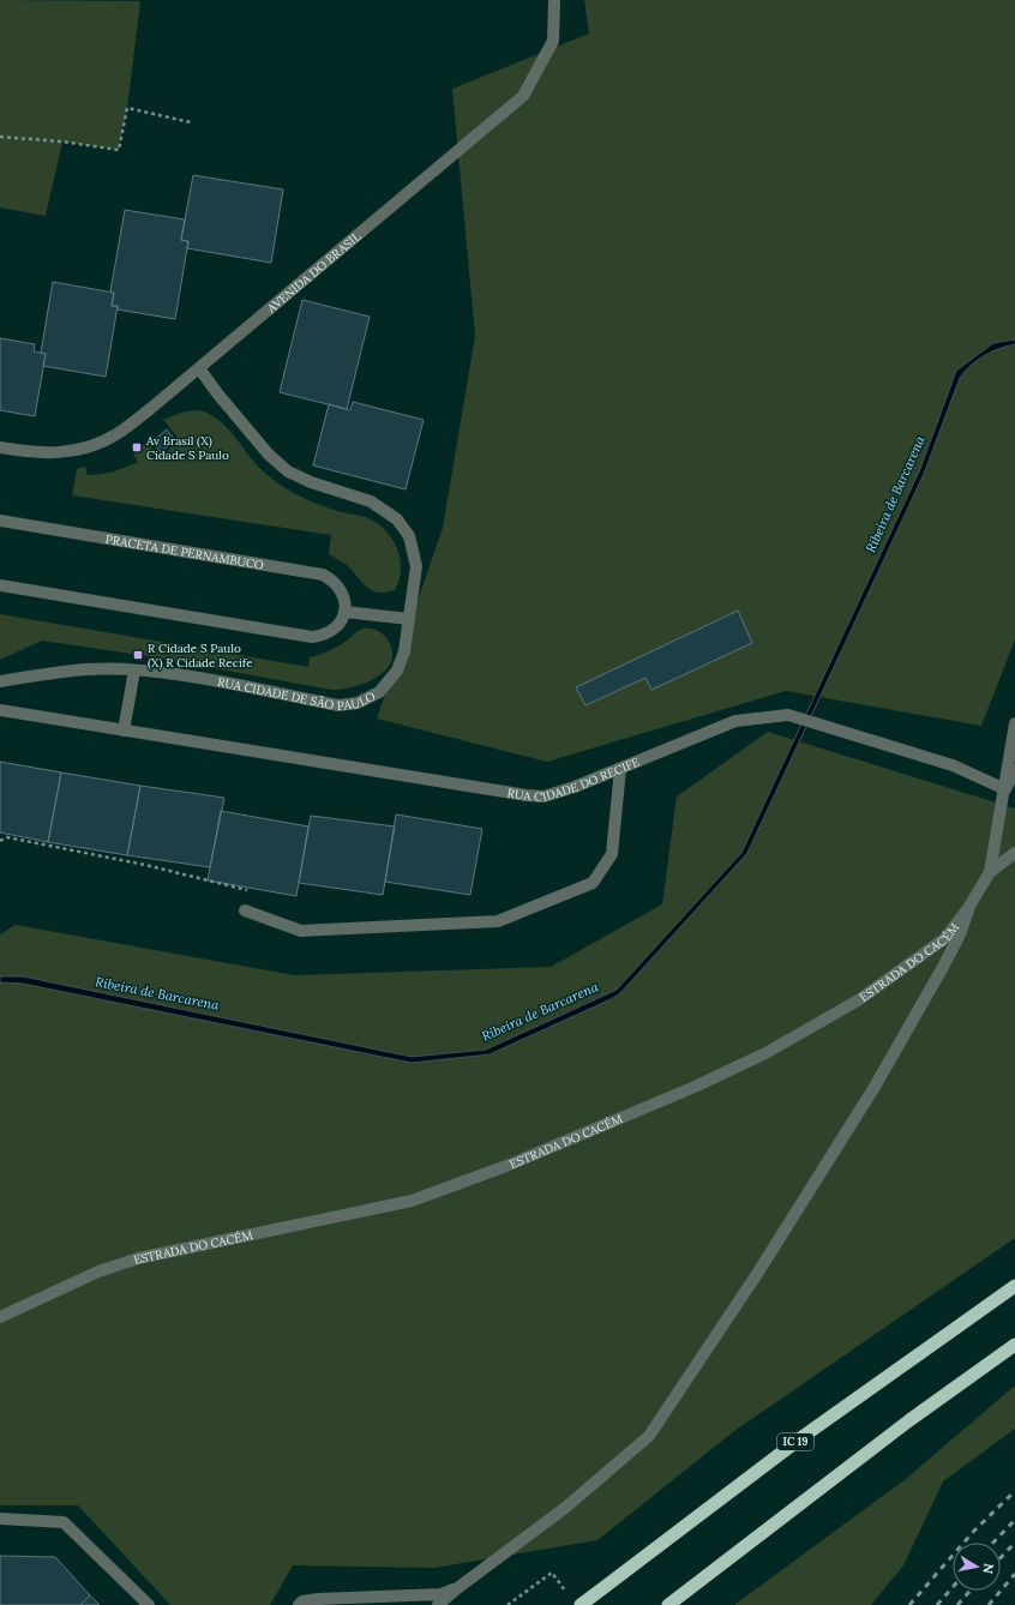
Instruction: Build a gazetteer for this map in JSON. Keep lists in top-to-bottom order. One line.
{"streets":{"highway":["IC 19"],"street":["AVENIDA DO BRASIL","PRACETA DE PERNAMBUCO","RUA CIDADE DE SÃO PAULO","RUA CIDADE DO RECIFE","ESTRADA DO CACÉM"]},"crossings":[["AVENIDA DO BRASIL","RUA CIDADE DE SÃO PAULO"],["RUA CIDADE DO RECIFE","ESTRADA DO CACÉM"]],"water":["Ribeira de Barcarena"],"places":{"transit":["Av Brasil (X) Cidade S Paulo","R Cidade S Paulo (X) R Cidade Recife"]},"north":"right"}
